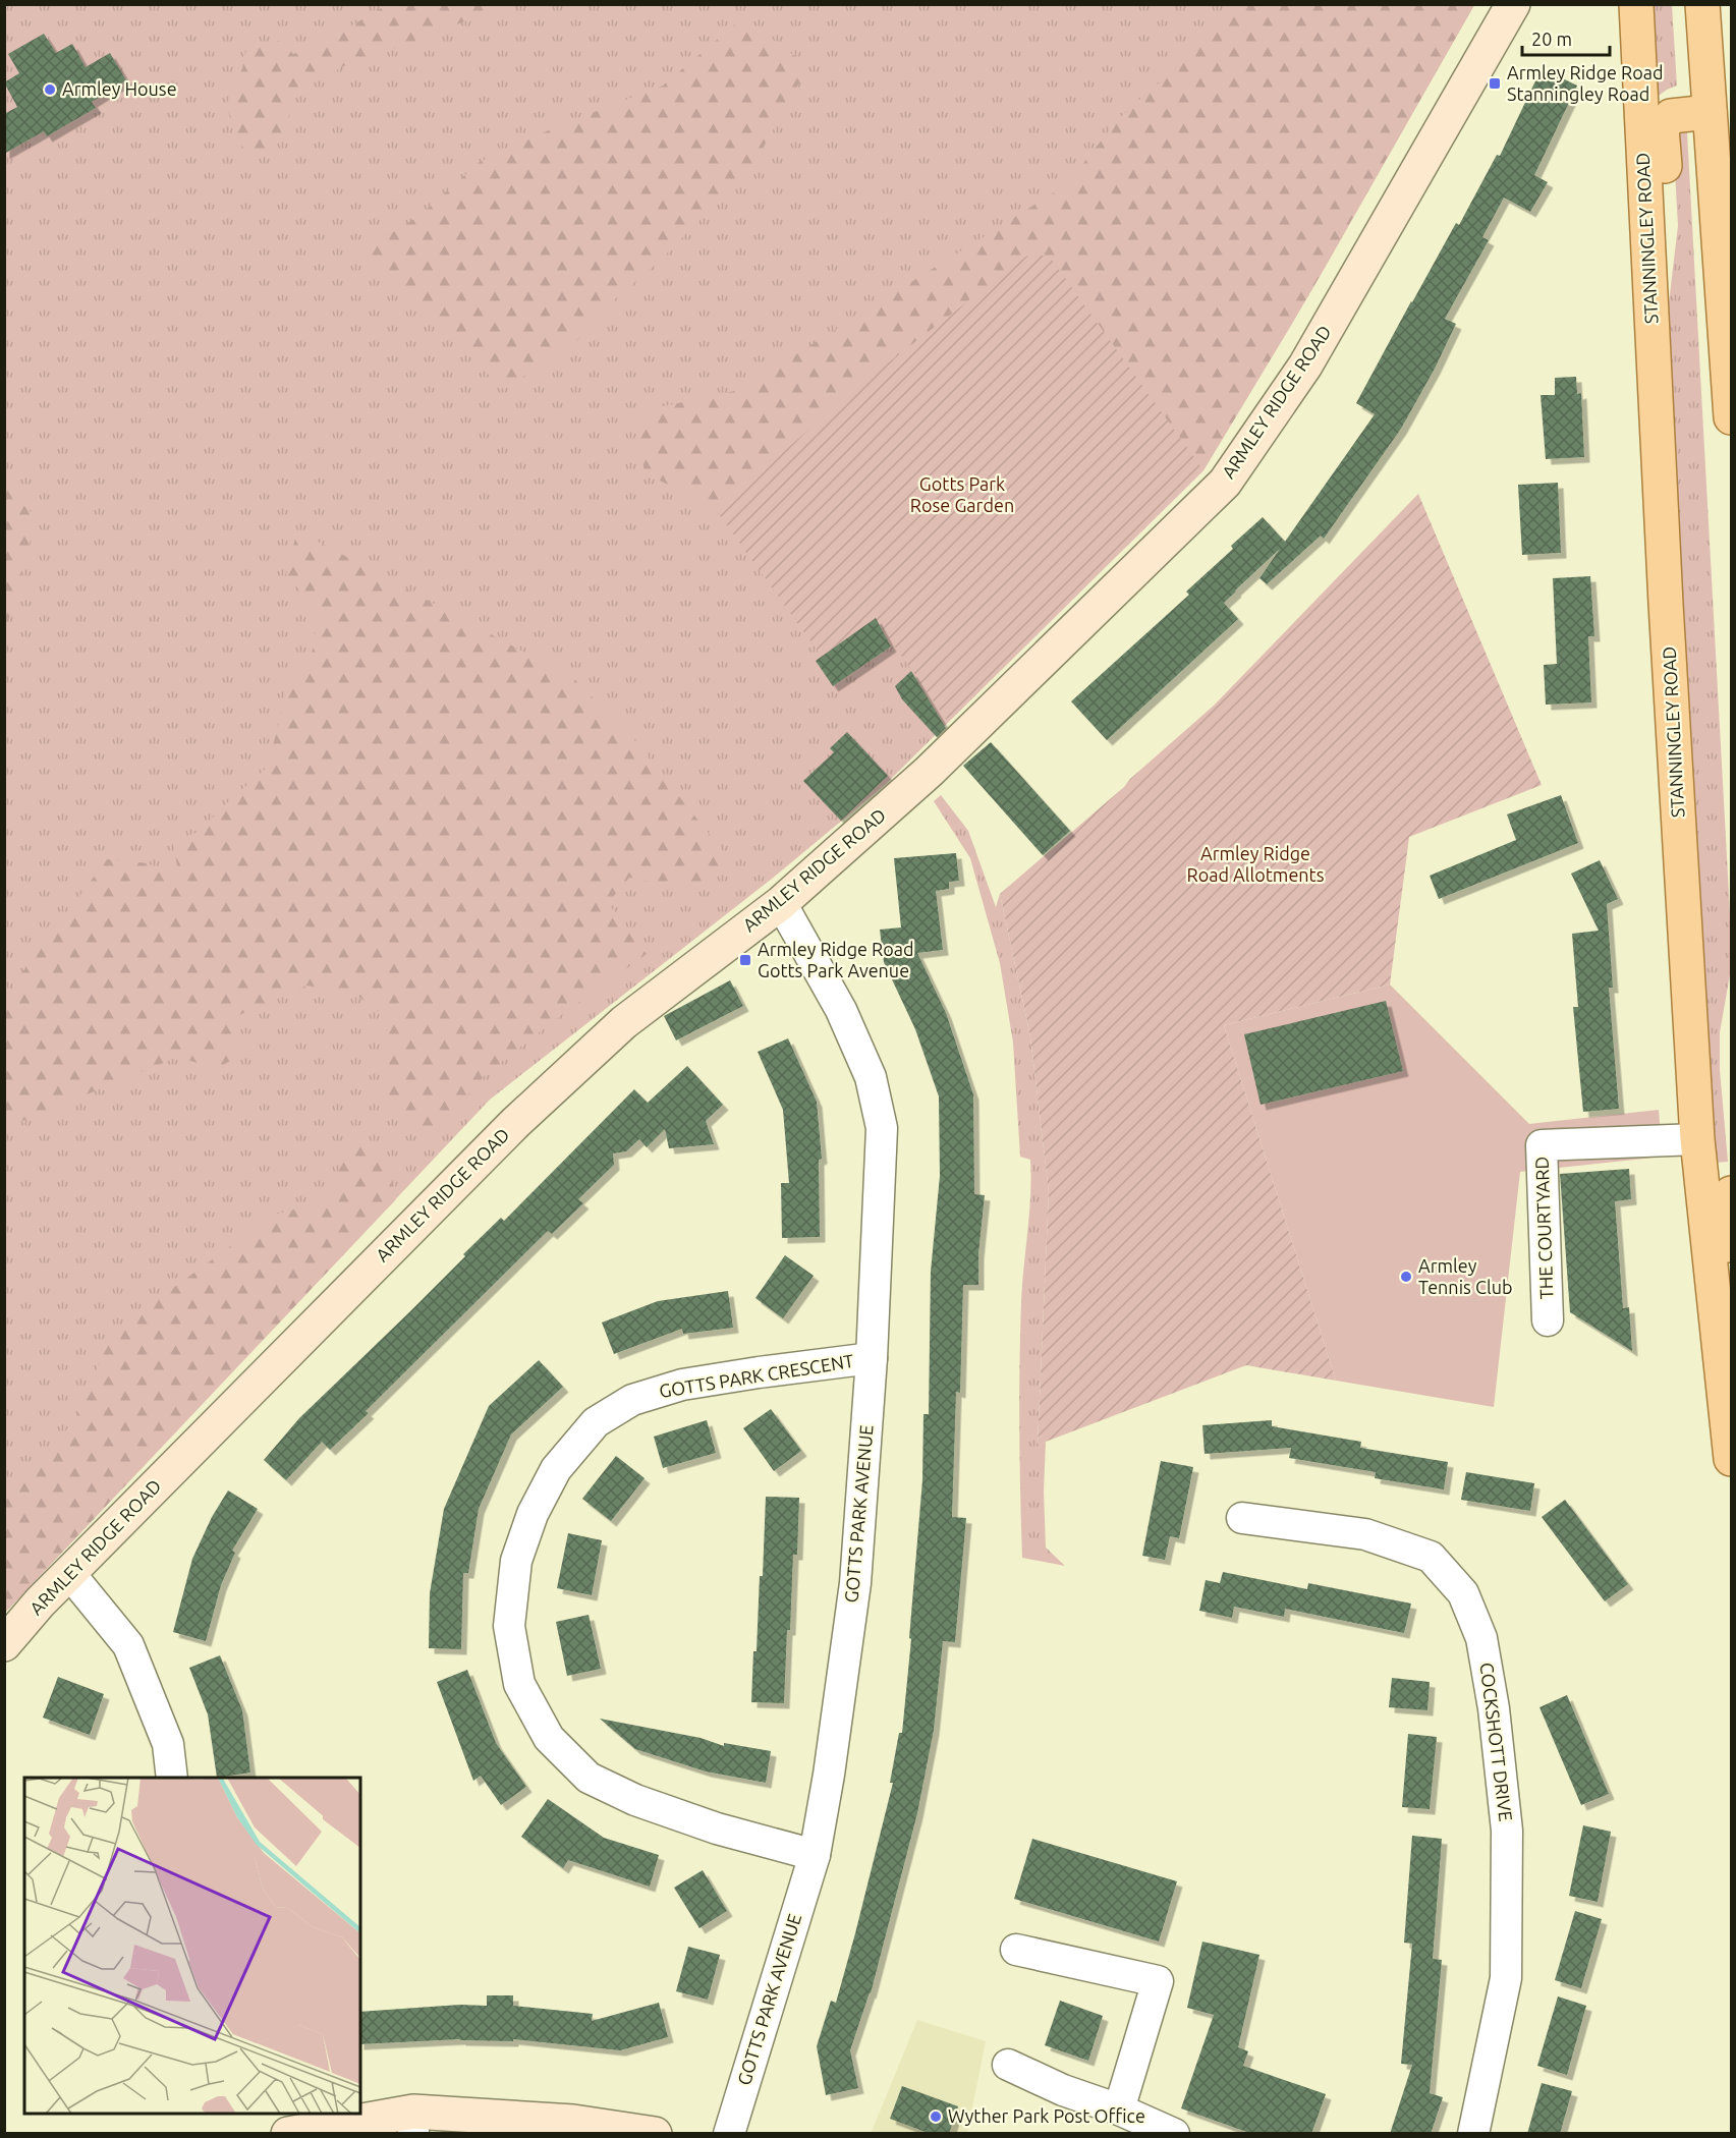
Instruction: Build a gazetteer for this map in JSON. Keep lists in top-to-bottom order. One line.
{"streets":{"main road":["STANNINGLEY ROAD"],"street":["ARMLEY RIDGE ROAD","THE COURTYARD","GOTTS PARK CRESCENT","GOTTS PARK AVENUE","COCKSHOTT DRIVE"]},"crossings":[["STANNINGLEY ROAD","THE COURTYARD"],["ARMLEY RIDGE ROAD","GOTTS PARK AVENUE"],["GOTTS PARK CRESCENT","GOTTS PARK AVENUE"]],"parks":["Gotts Park Rose Garden","Armley Ridge Road Allotments"],"places":{"transit":["Armley Ridge Road Stanningley Road","Armley Ridge Road Gotts Park Avenue"],"other":["Armley House","Armley Tennis Club","Wyther Park Post Office"]},"scale_bar":"20 m"}
